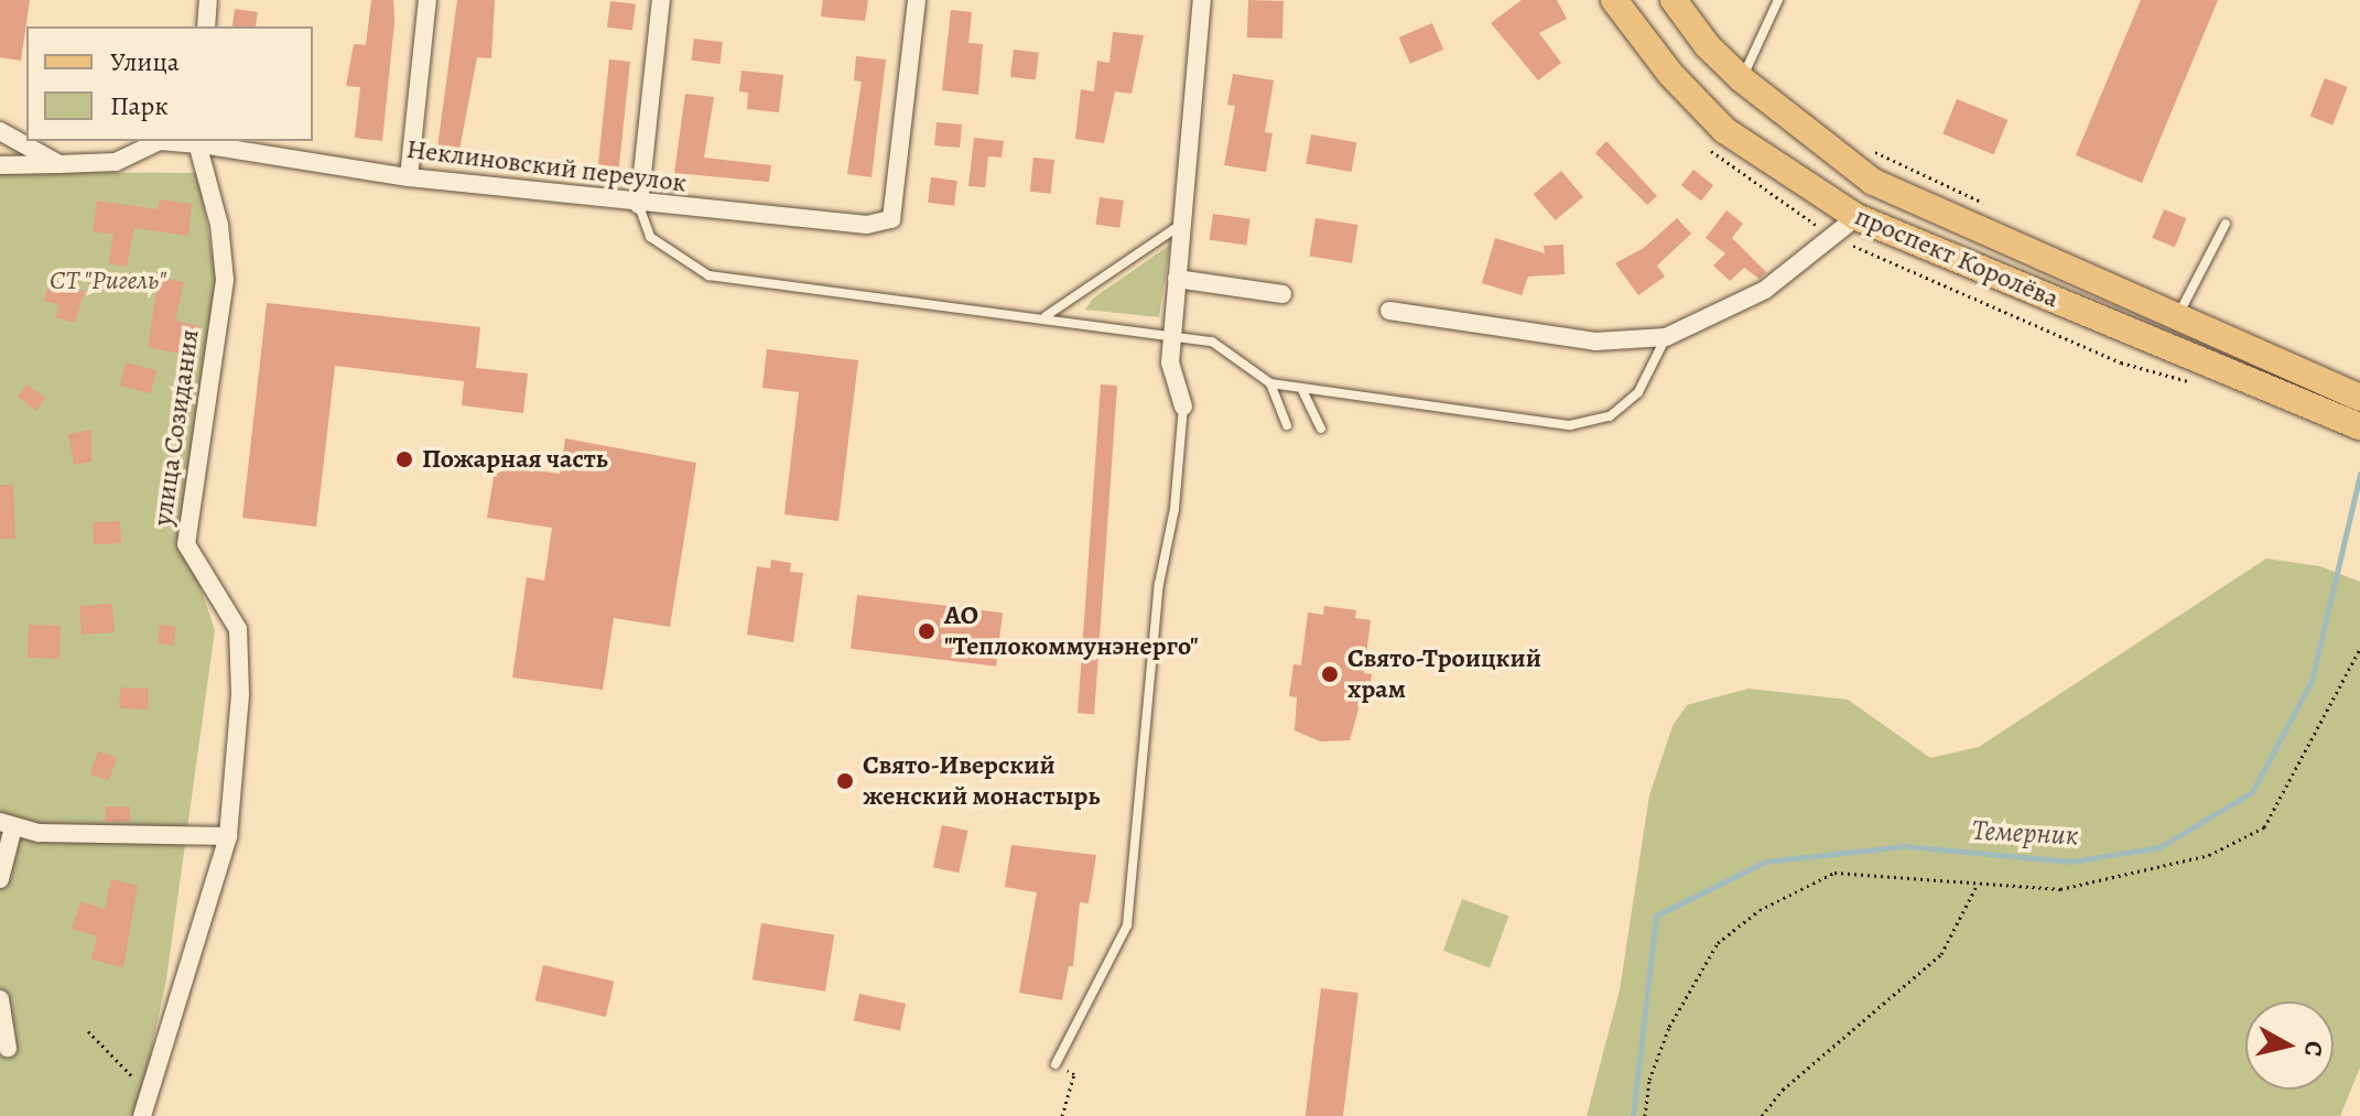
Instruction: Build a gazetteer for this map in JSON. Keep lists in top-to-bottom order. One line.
{"streets":{"main road":["проспект Королёва"],"street":["Неклиновский переулок","улица Созидания"]},"crossings":[["Неклиновский переулок","улица Созидания"]],"water":["Темерник"],"parks":["СТ \"Ригель\""],"places":["Пожарная часть","АО \"Теплокоммунэнерго\"","Свято-Троицкий храм","Свято-Иверский женский монастырь"],"legend":["Улица","Парк"],"north":"right"}
